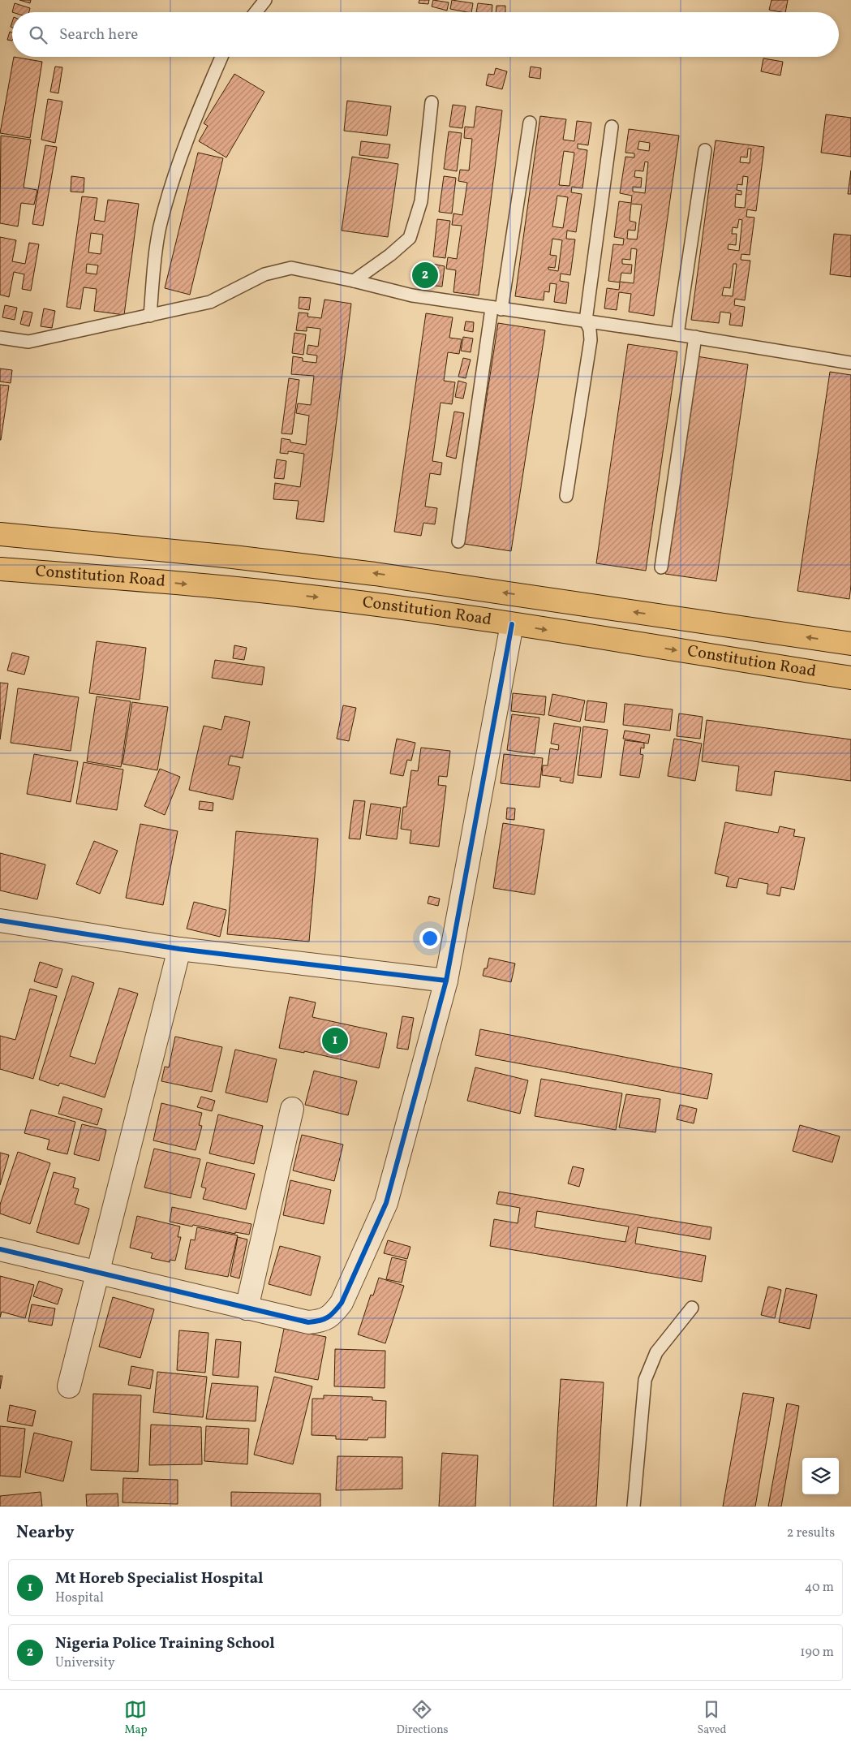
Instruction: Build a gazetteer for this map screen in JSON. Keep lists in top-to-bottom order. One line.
{"streets":{"main road":["Constitution Road"]},"page":{"search":"Search here","pins":["2","1"],"heading":["Nearby","2 results"],"list":[{"mark":"1","name":"Mt Horeb Specialist Hospital","note":"Hospital","value":"40 m"},{"mark":"2","name":"Nigeria Police Training School","note":"University","value":"190 m"}],"nav":["Map","Directions","Saved"]}}
